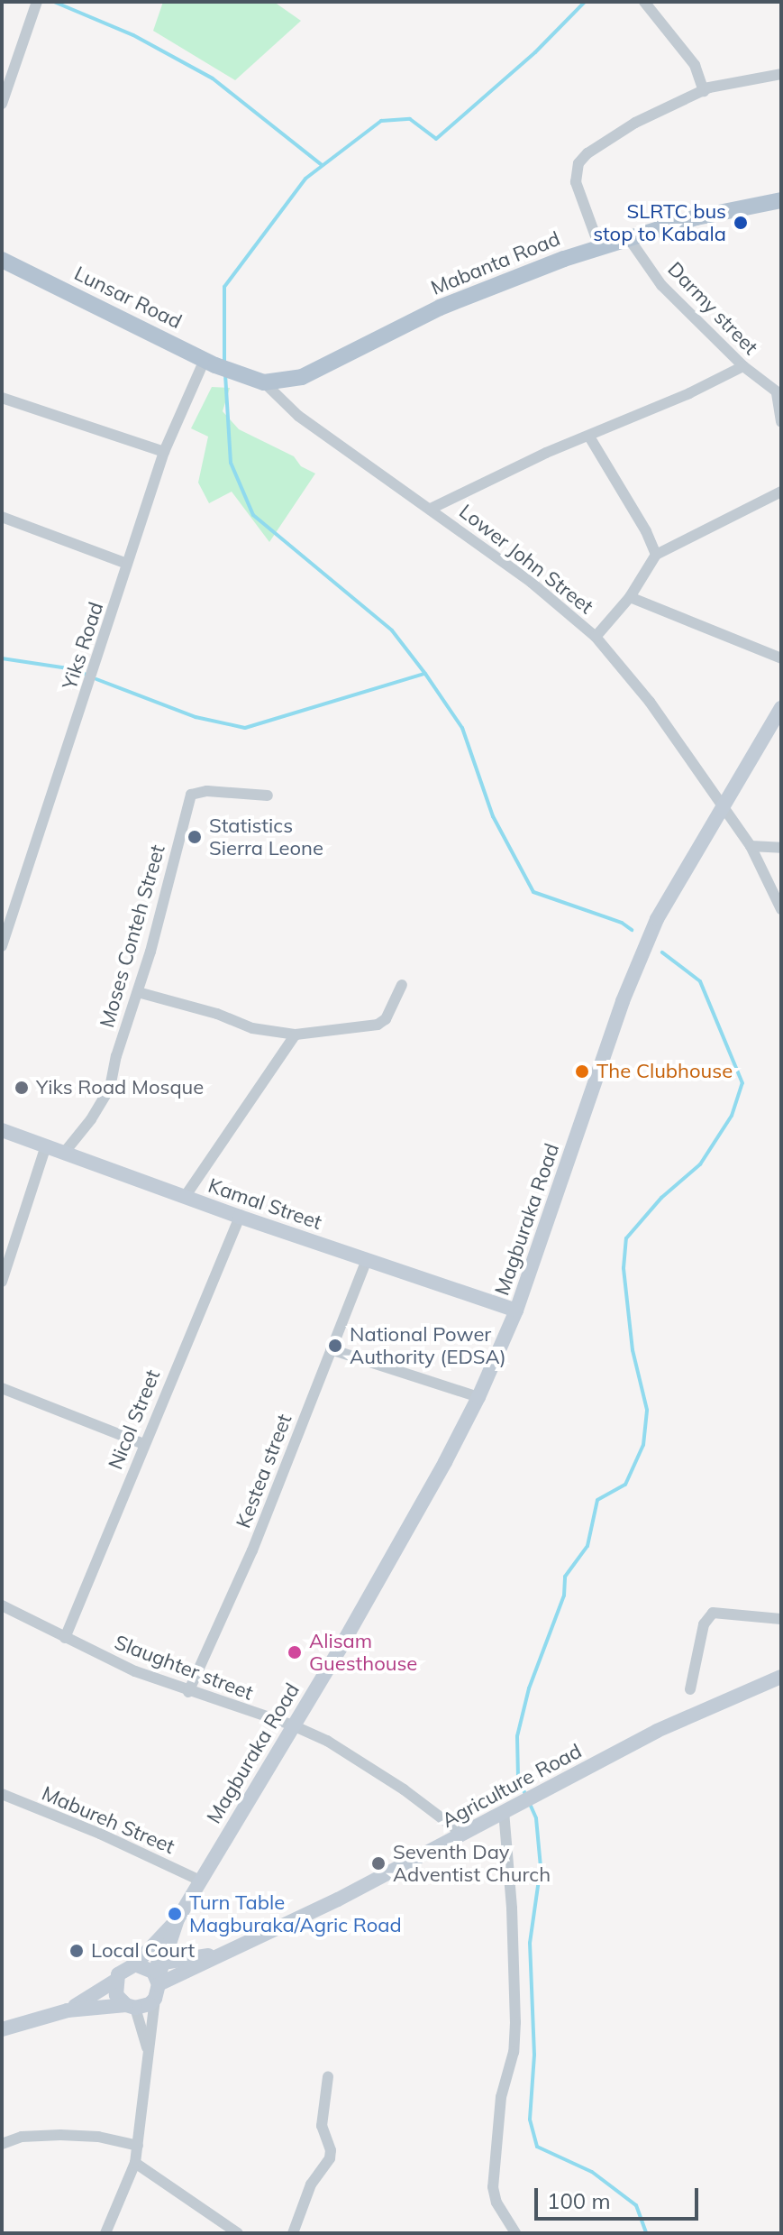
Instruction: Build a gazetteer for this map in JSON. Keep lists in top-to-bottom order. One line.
{"streets":{"main road":["Mabanta Road","Lunsar Road"],"street":["Darmy street","Lower John Street","Yiks Road","Moses Conteh Street","Kamal Street","Magburaka Road","Nicol Street","Kestea street","Slaughter street","Agriculture Road","Mabureh Street"]},"crossings":[["Mabanta Road","Lunsar Road"],["Mabanta Road","Darmy street"],["Mabanta Road","Lower John Street"],["Lunsar Road","Yiks Road"],["Lower John Street","Magburaka Road"],["Moses Conteh Street","Kamal Street"],["Kamal Street","Magburaka Road"],["Kamal Street","Nicol Street"],["Kamal Street","Kestea street"],["Magburaka Road","Slaughter street"],["Magburaka Road","Agriculture Road"],["Magburaka Road","Mabureh Street"],["Nicol Street","Slaughter street"],["Kestea street","Slaughter street"],["Slaughter street","Agriculture Road"]],"places":["SLRTC bus stop to Kabala","Statistics Sierra Leone","The Clubhouse","Yiks Road Mosque","National Power Authority (EDSA)","Alisam Guesthouse","Seventh Day Adventist Church","Turn Table Magburaka/Agric Road","Local Court"],"scale_bar":"100 m"}
